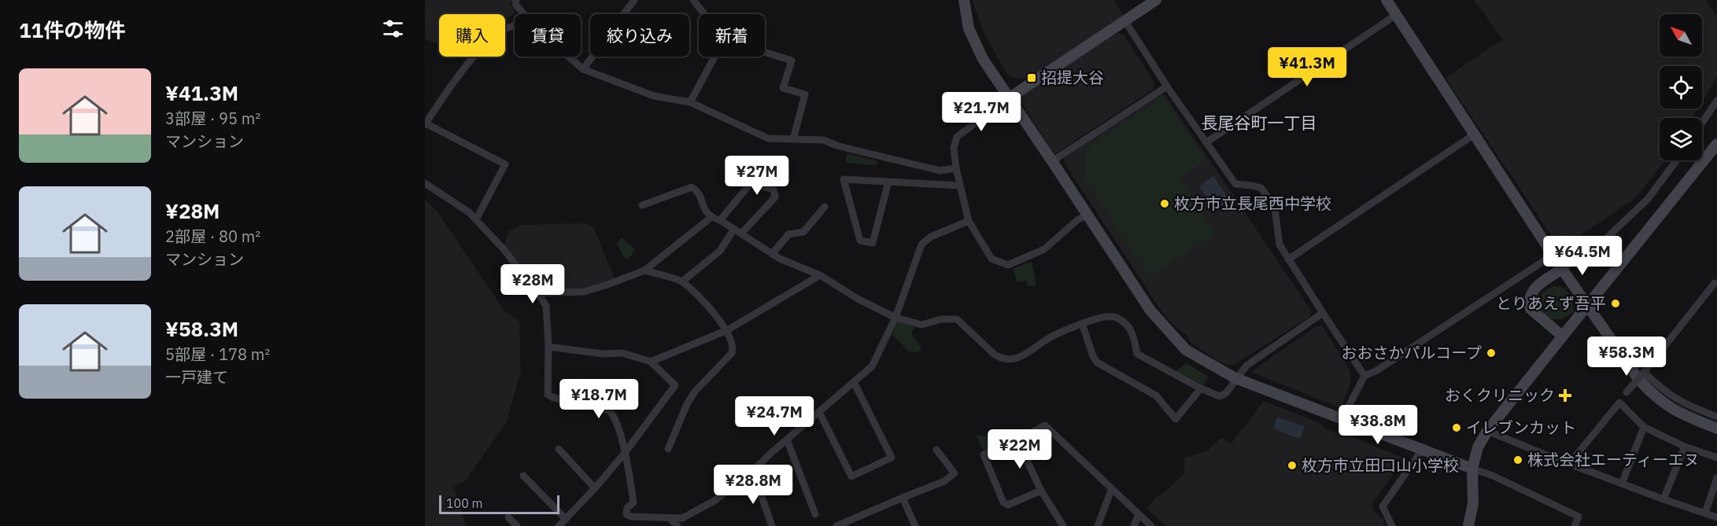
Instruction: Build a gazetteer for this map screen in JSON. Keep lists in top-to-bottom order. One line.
{"districts":["長尾谷町一丁目"],"places":{"transit":["招提大谷"],"other":["枚方市立長尾西中学校","とりあえず吾平","おおさかパルコープ","イレブンカット","株式会社エーティーエヌ","枚方市立田口山小学校"],"health":["おくクリニック"]},"scale_bar":"100 m","north":"top left","page":{"heading":"11件の物件","chip":["購入","賃貸","絞り込み","新着"],"price":["¥41.3M","¥21.7M","¥27M","¥64.5M","¥28M","¥58.3M","¥18.7M","¥24.7M","¥38.8M","¥22M","¥28.8M"],"list":[{"name":"¥41.3M","note":"3部屋 · 95 m² · マンション"},{"name":"¥28M","note":"2部屋 · 80 m² · マンション"},{"name":"¥58.3M","note":"5部屋 · 178 m² · 一戸建て"}],"scale":"100 m"}}
